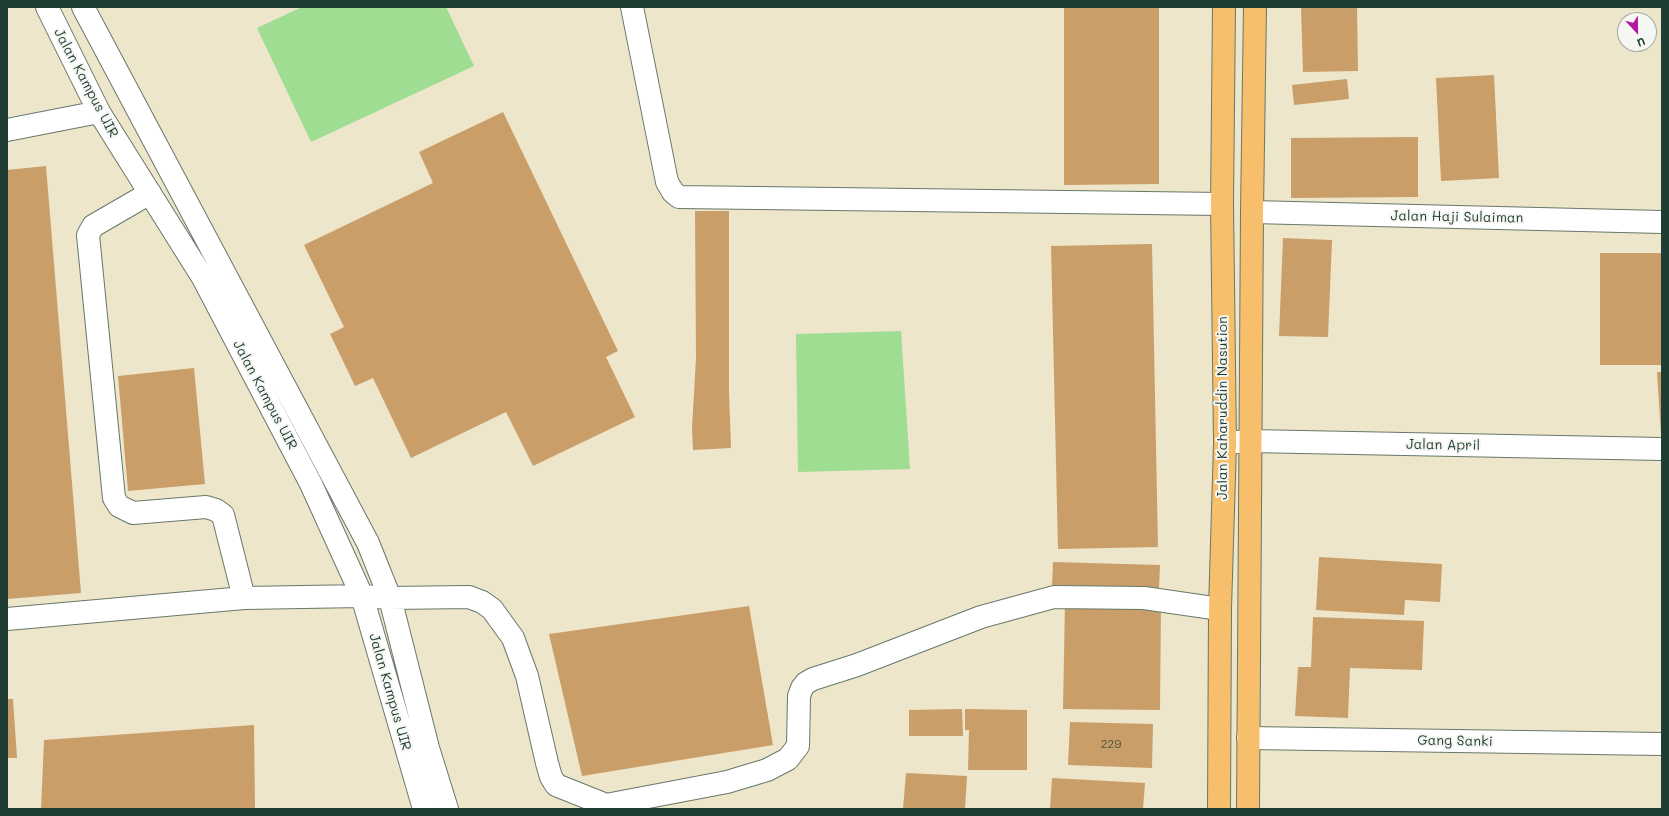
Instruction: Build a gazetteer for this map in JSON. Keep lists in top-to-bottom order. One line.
{"streets":{"highway":["Jalan Kaharuddin Nasution"],"street":["Jalan Kampus UIR","Jalan Haji Sulaiman","Jalan April","Gang Sanki"]},"crossings":[["Jalan Haji Sulaiman","Jalan Kaharuddin Nasution"],["Jalan Kaharuddin Nasution","Jalan April"],["Jalan Kaharuddin Nasution","Gang Sanki"]],"house_numbers":["229"],"north":"bottom"}
